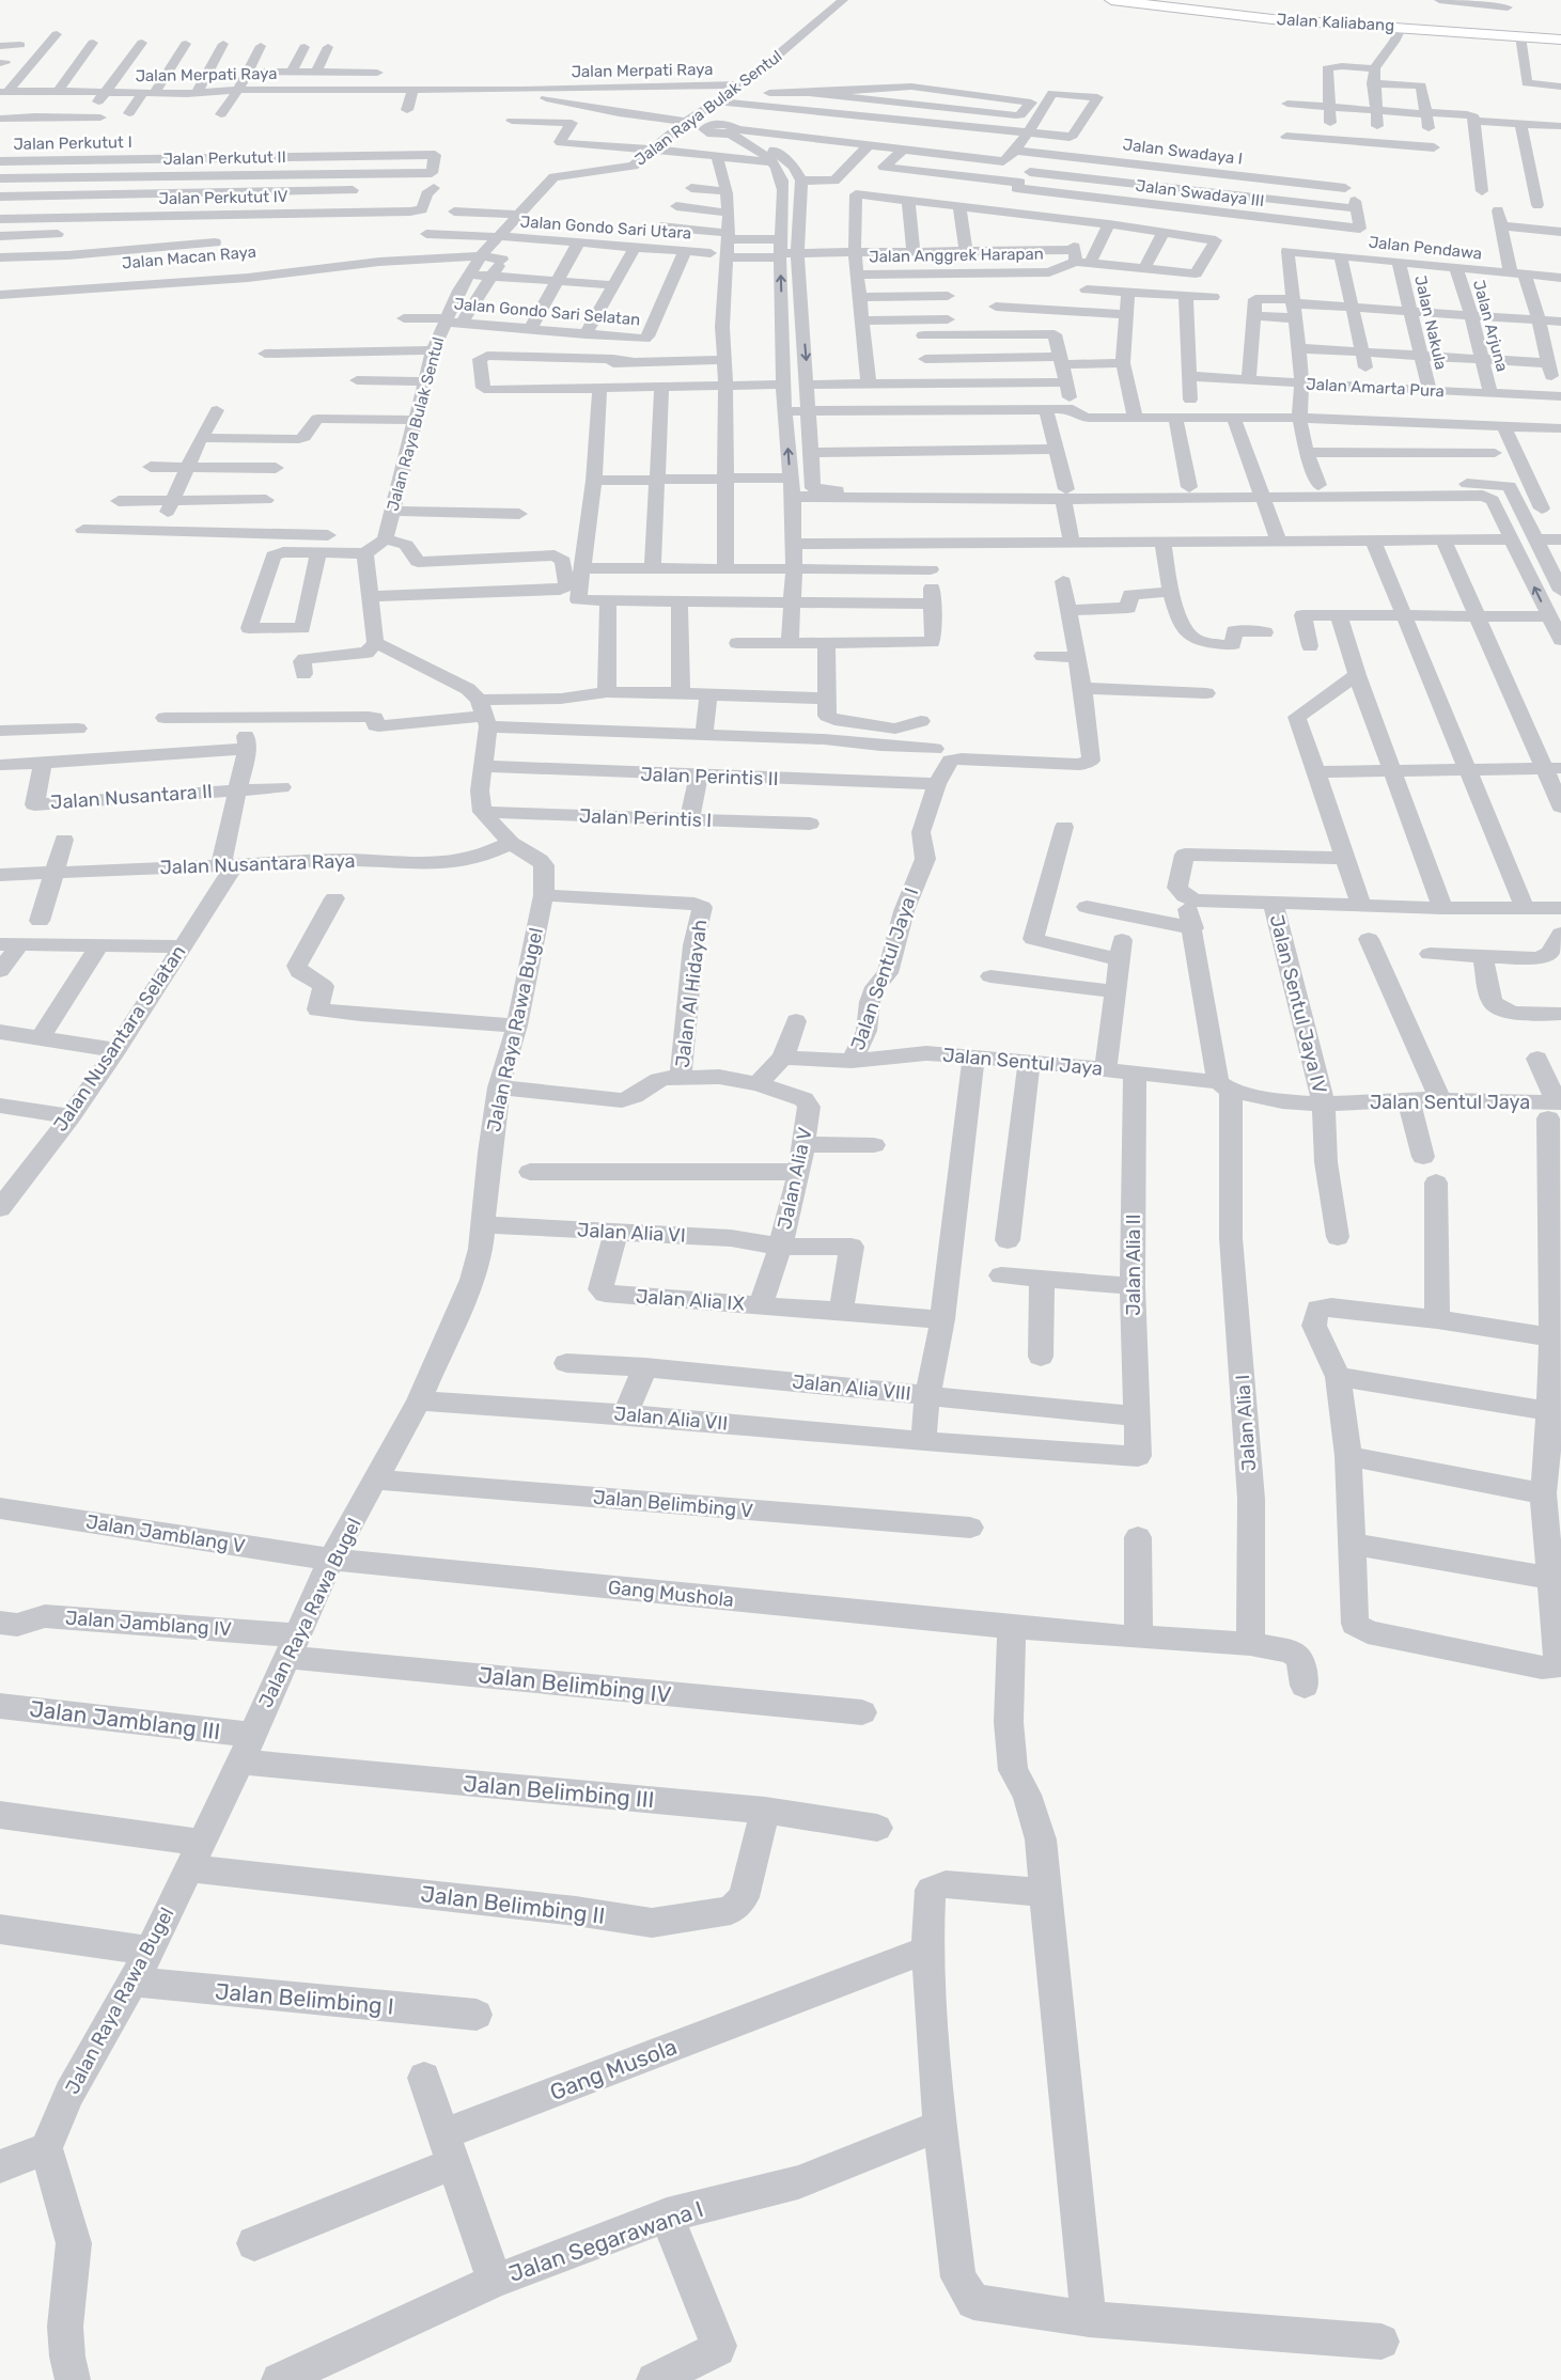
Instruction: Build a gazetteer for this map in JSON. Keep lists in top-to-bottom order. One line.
{"streets":{"main road":["Jalan Kaliabang"],"street":["Jalan Merpati Raya","Jalan Raya Bulak Sentul","Jalan Perkutut I","Jalan Swadaya I","Jalan Perkutut II","Jalan Perkutut IV","Jalan Gondo Sari Utara","Jalan Pendawa","Jalan Anggrek Harapan","Jalan Macan Raya","Jalan Gondo Sari Selatan","Jalan Nakula","Jalan Arjuna","Jalan Amarta Pura","Jalan Perintis II","Jalan Nusantara II","Jalan Perintis I","Jalan Nusantara Raya","Jalan Sentul Jaya I","Jalan Al Hidayah","Jalan Sentul Jaya IV","Jalan Raya Rawa Bugel","Jalan Nusantara Selatan","Jalan Sentul Jaya","Jalan Alia V","Jalan Alia VI","Jalan Alia II","Jalan Alia IX","Jalan Alia VIII","Jalan Alia VII","Jalan Alia I","Jalan Belimbing V","Jalan Jamblang V","Gang Mushola","Jalan Jamblang IV","Jalan Belimbing IV","Jalan Jamblang III","Jalan Belimbing III","Jalan Belimbing II","Jalan Belimbing I","Gang Musola","Jalan Segarawana I"]},"crossings":[["Jalan Merpati Raya","Jalan Raya Bulak Sentul"],["Jalan Raya Bulak Sentul","Jalan Gondo Sari Utara"],["Jalan Raya Bulak Sentul","Jalan Macan Raya"],["Jalan Raya Bulak Sentul","Jalan Gondo Sari Selatan"],["Jalan Perkutut I","Jalan Perkutut II"],["Jalan Gondo Sari Utara","Jalan Gondo Sari Selatan"],["Jalan Pendawa","Jalan Nakula"],["Jalan Pendawa","Jalan Arjuna"],["Jalan Nakula","Jalan Amarta Pura"],["Jalan Arjuna","Jalan Amarta Pura"],["Jalan Perintis II","Jalan Sentul Jaya I"],["Jalan Nusantara II","Jalan Nusantara Selatan"],["Jalan Nusantara Raya","Jalan Raya Rawa Bugel"],["Jalan Nusantara Raya","Jalan Nusantara Selatan"],["Jalan Sentul Jaya I","Jalan Sentul Jaya"],["Jalan Al Hidayah","Jalan Raya Rawa Bugel"],["Jalan Sentul Jaya IV","Jalan Sentul Jaya"],["Jalan Raya Rawa Bugel","Jalan Alia VI"],["Jalan Raya Rawa Bugel","Jalan Alia VII"],["Jalan Raya Rawa Bugel","Jalan Belimbing V"],["Jalan Raya Rawa Bugel","Jalan Jamblang V"],["Jalan Raya Rawa Bugel","Gang Mushola"],["Jalan Raya Rawa Bugel","Jalan Jamblang IV"],["Jalan Raya Rawa Bugel","Jalan Belimbing IV"],["Jalan Raya Rawa Bugel","Jalan Jamblang III"],["Jalan Raya Rawa Bugel","Jalan Belimbing III"],["Jalan Raya Rawa Bugel","Jalan Belimbing II"],["Jalan Raya Rawa Bugel","Jalan Belimbing I"],["Jalan Sentul Jaya","Jalan Alia II"],["Jalan Sentul Jaya","Jalan Alia I"],["Jalan Alia V","Jalan Alia VI"],["Jalan Alia V","Jalan Alia IX"],["Jalan Alia VI","Jalan Alia IX"],["Jalan Alia II","Jalan Alia VIII"],["Jalan Alia II","Jalan Alia VII"],["Jalan Jamblang V","Gang Mushola"],["Jalan Jamblang IV","Jalan Belimbing IV"],["Jalan Jamblang III","Jalan Belimbing III"],["Jalan Belimbing III","Jalan Belimbing II"]]}
